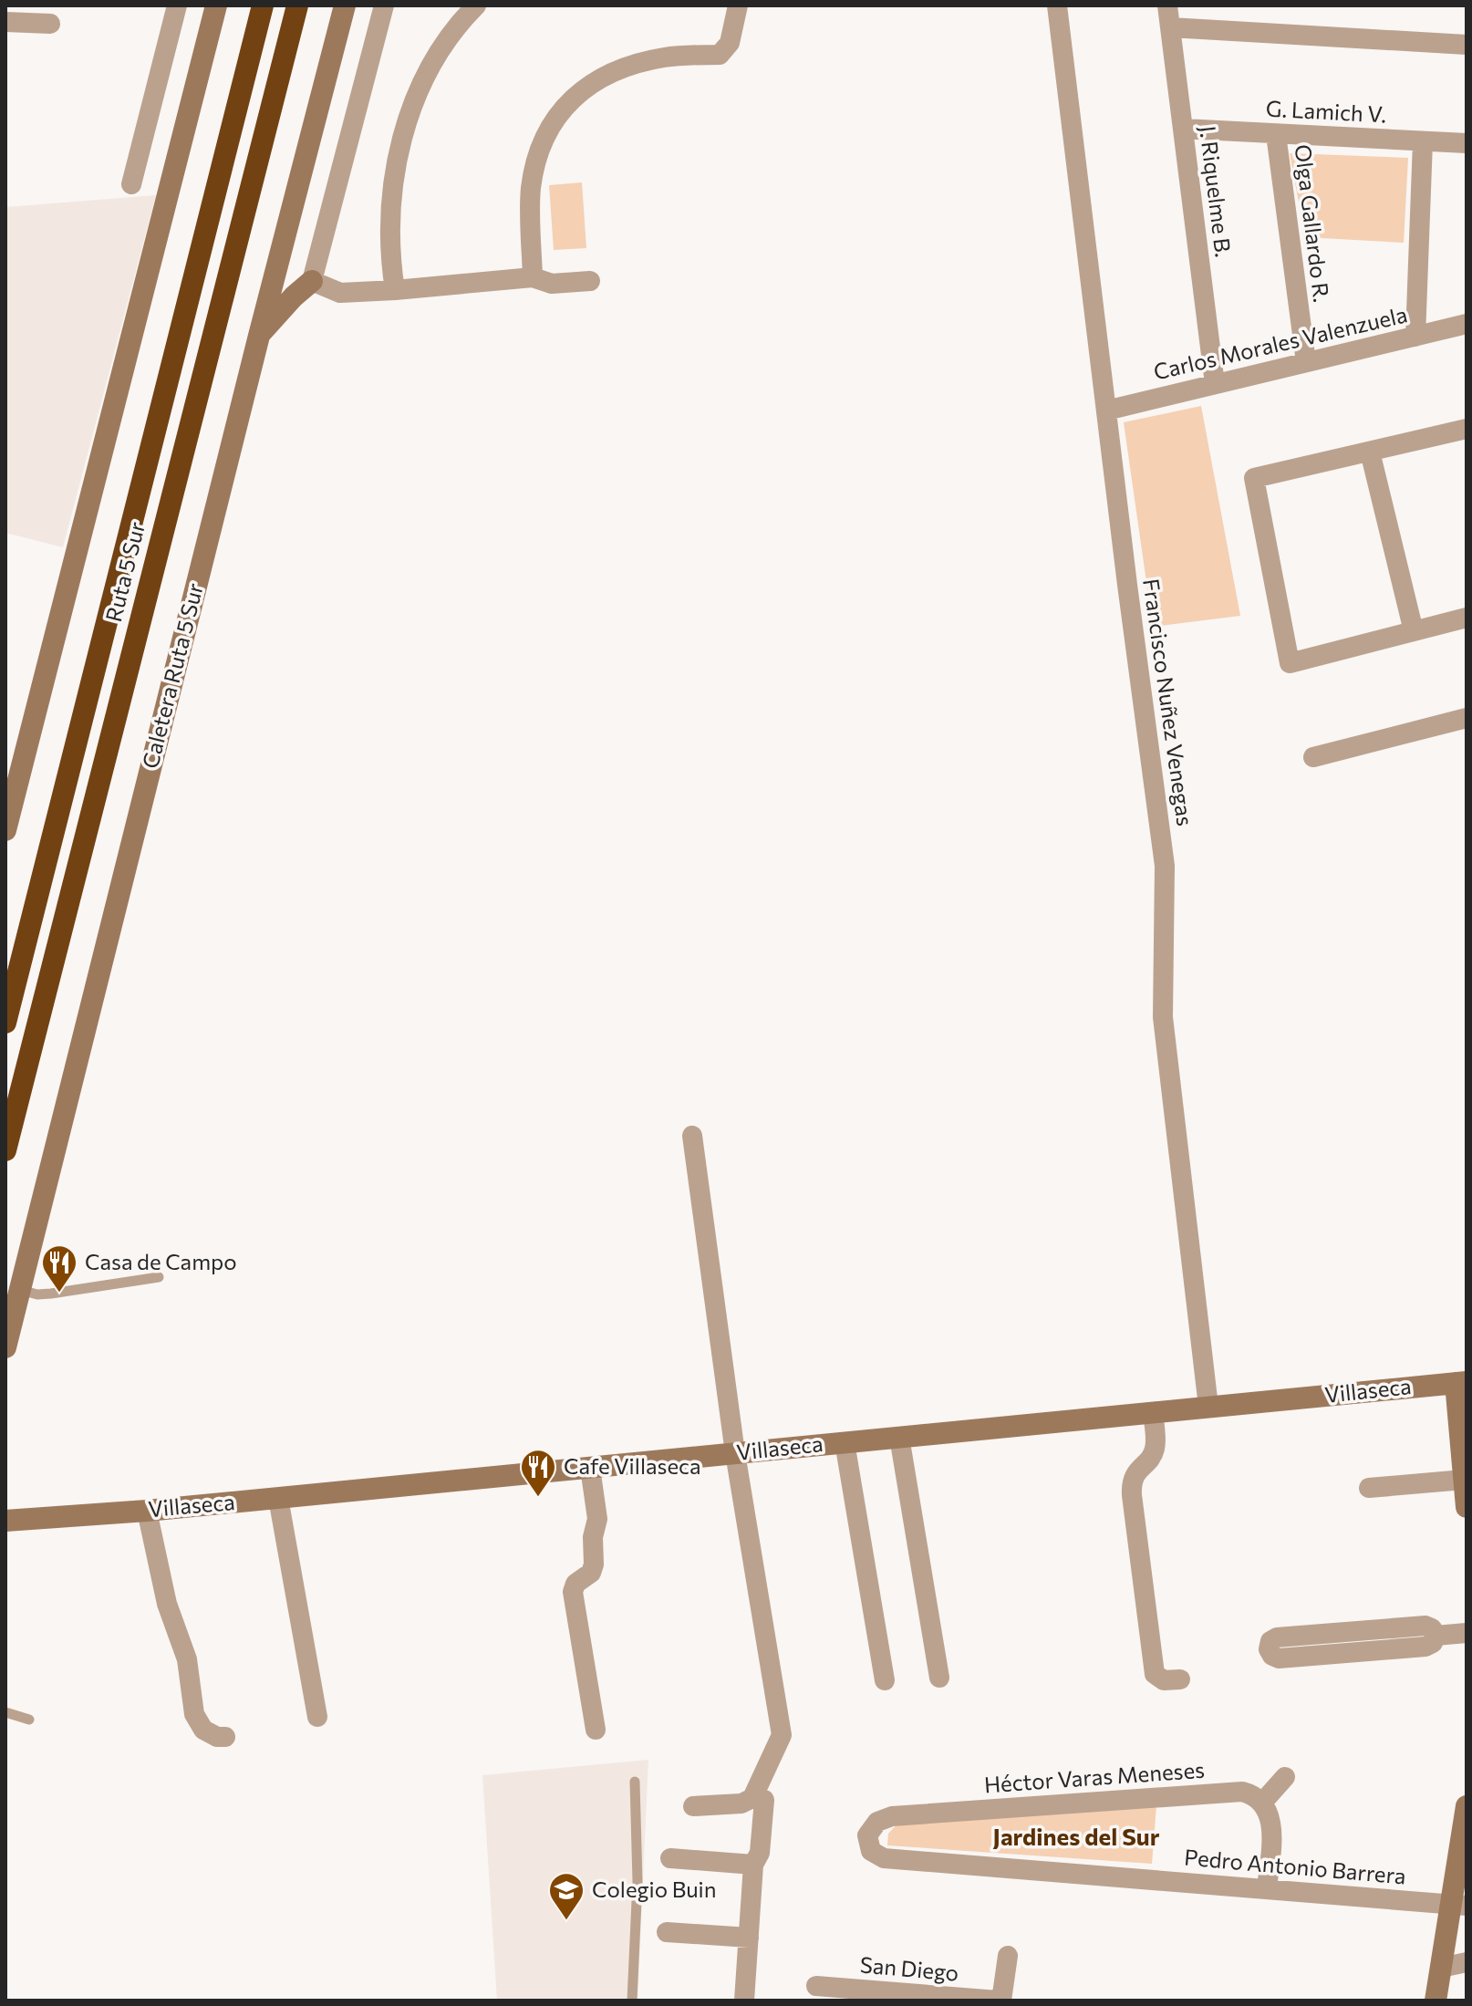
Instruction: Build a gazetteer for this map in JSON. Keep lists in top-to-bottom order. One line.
{"streets":{"highway":["Ruta 5 Sur"],"main road":["Caletera Ruta 5 Sur","Villaseca"],"street":["G. Lamich V.","J. Riquelme B.","Olga Gallardo R.","Carlos Morales Valenzuela","Francisco Nuñez Venegas","Héctor Varas Meneses","Pedro Antonio Barrera","San Diego"]},"crossings":[["G. Lamich V.","J. Riquelme B."],["G. Lamich V.","Olga Gallardo R."],["J. Riquelme B.","Carlos Morales Valenzuela"],["Olga Gallardo R.","Carlos Morales Valenzuela"],["Carlos Morales Valenzuela","Francisco Nuñez Venegas"],["Francisco Nuñez Venegas","Villaseca"],["Héctor Varas Meneses","Pedro Antonio Barrera"]],"districts":["Jardines del Sur"],"places":{"restaurant":["Casa de Campo","Cafe Villaseca"],"school or university":["Colegio Buin"]}}
